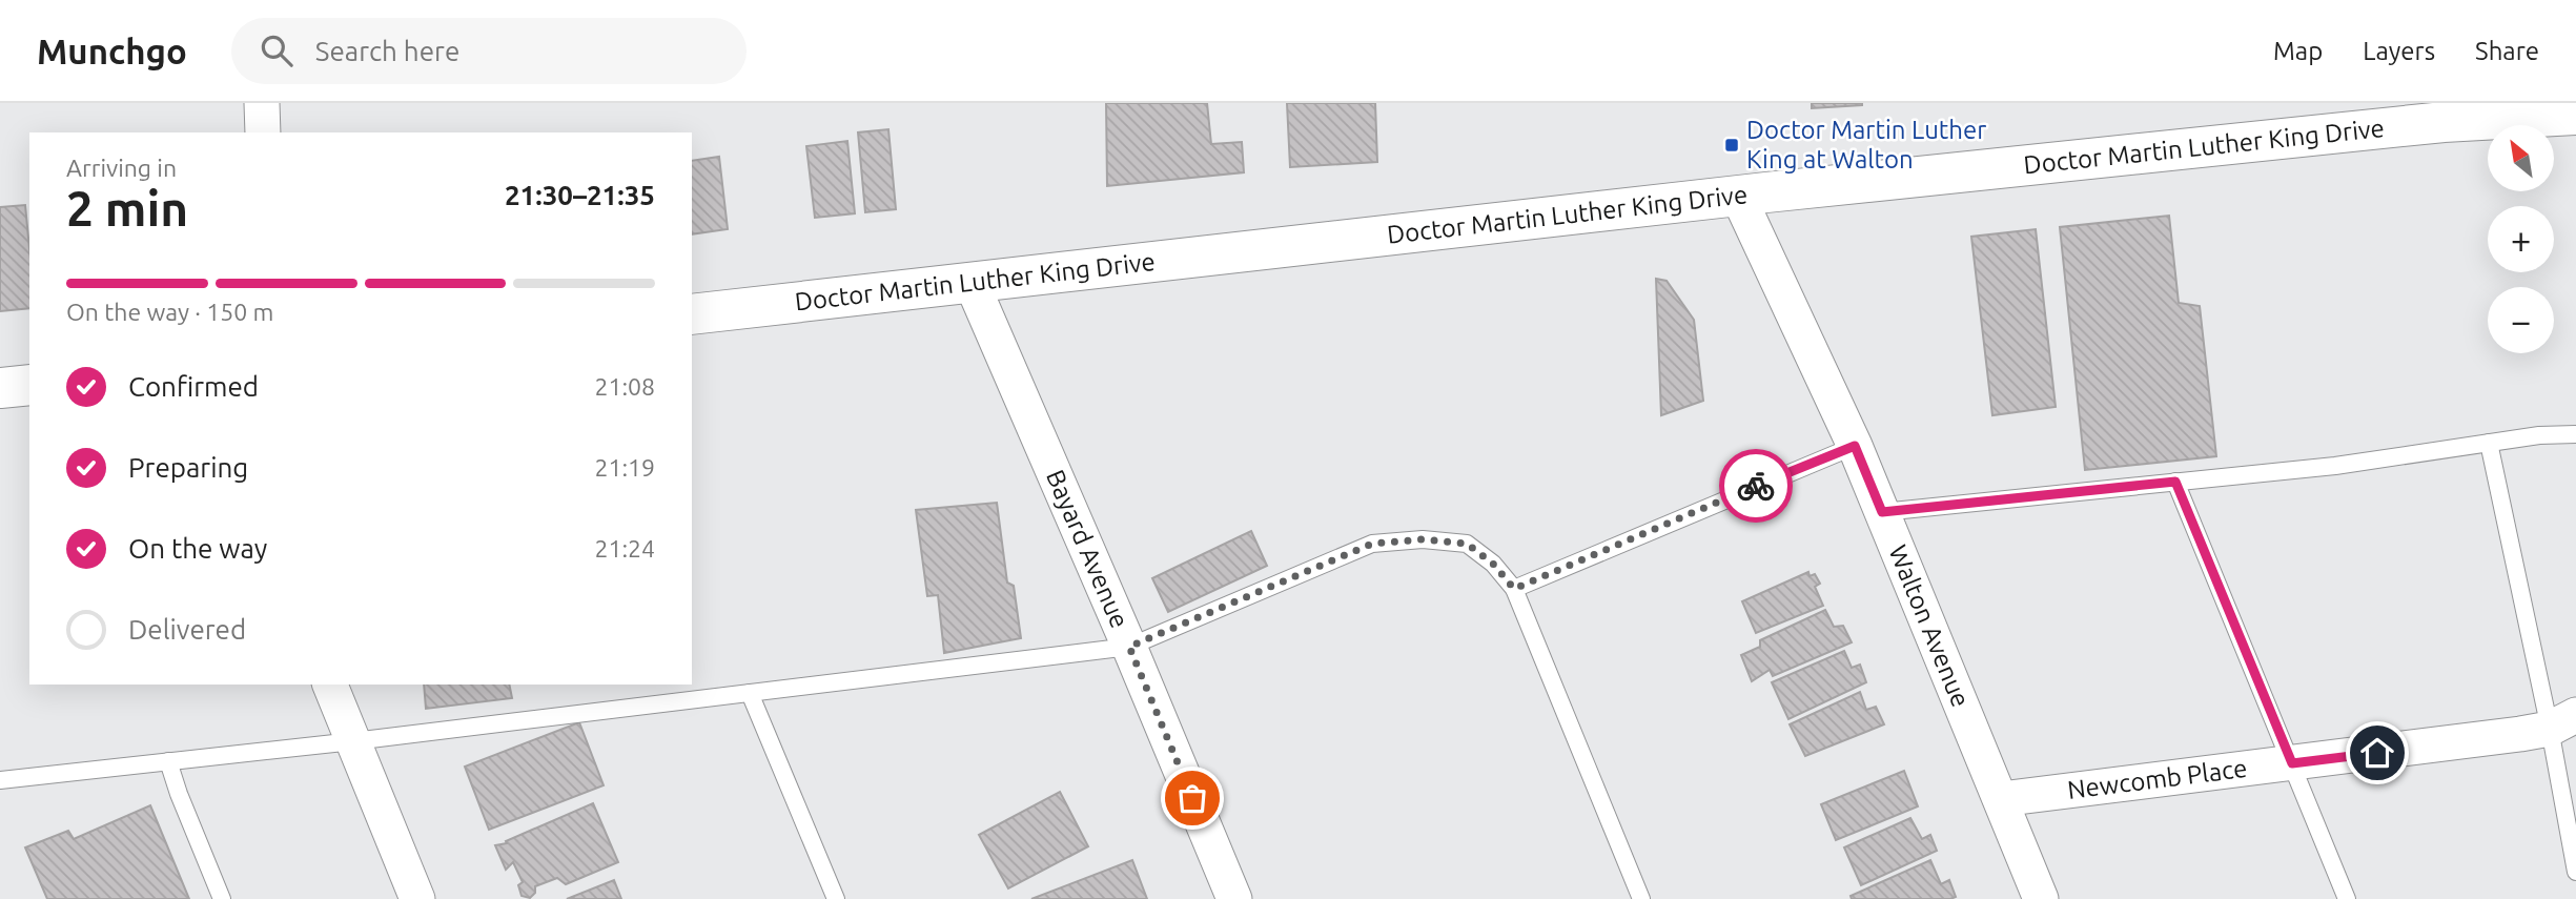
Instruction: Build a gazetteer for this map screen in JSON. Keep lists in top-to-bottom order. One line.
{"streets":{"main road":["Doctor Martin Luther King Drive"],"street":["Bayard Avenue","Walton Avenue","Newcomb Place"]},"crossings":[["Doctor Martin Luther King Drive","Bayard Avenue"],["Doctor Martin Luther King Drive","Walton Avenue"],["Walton Avenue","Newcomb Place"]],"places":{"transit":["Doctor Martin Luther King at Walton"]},"north":"top left","page":{"header":"Munchgo","search":"Search here","nav":["Map","Layers","Share"],"map_buttons":["+","−"],"heading":["2 min","Arriving in","21:30–21:35"],"bar":"On the way · 150 m","list":[["Confirmed","21:08"],["Preparing","21:19"],["On the way","21:24"],"Delivered"]}}
